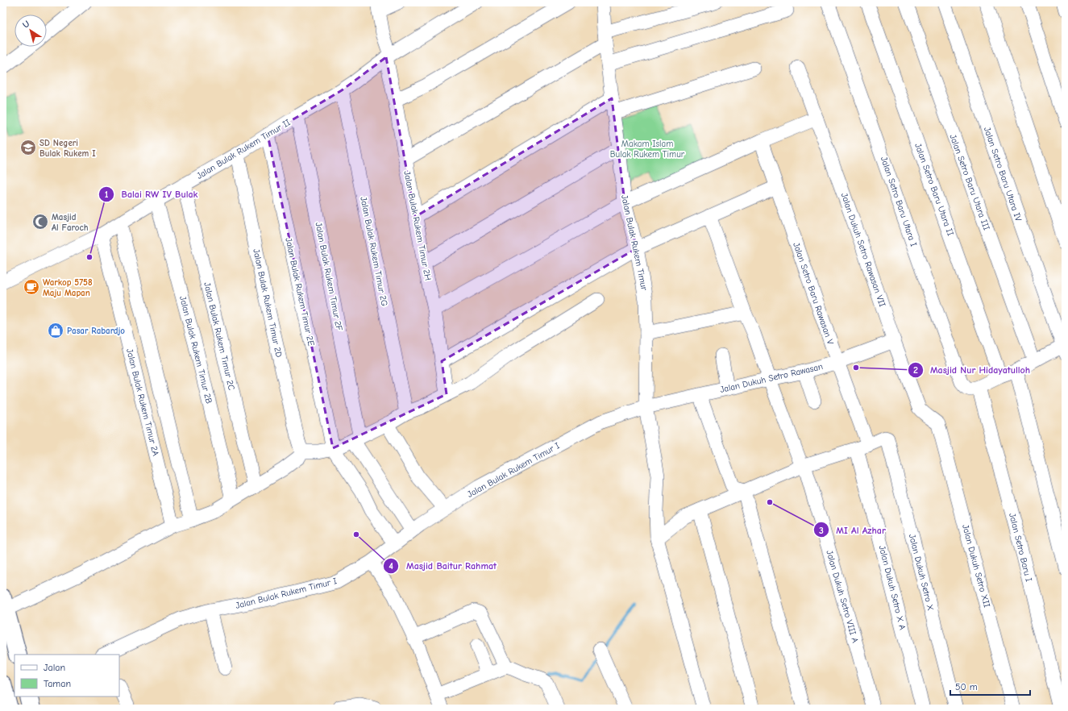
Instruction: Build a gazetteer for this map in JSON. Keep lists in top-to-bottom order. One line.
{"streets":{"street":["Jalan Bulak Rukem Timur II","Jalan Setro Baru Utara IV","Jalan Setro Baru Utara III","Jalan Setro Baru Utara II","Jalan Setro Baru Utara I","Jalan Bulak Rukem Timur 2H","Jalan Bulak Rukem Timur","Jalan Dukuh Setro Rawasan VII","Jalan Bulak Rukem Timur 2G","Jalan Bulak Rukem Timur 2F","Jalan Bulak Rukem Timur 2E","Jalan Setro Baru Rawasan V","Jalan Bulak Rukem Timur 2D","Jalan Bulak Rukem Timur 2C","Jalan Bulak Rukem Timur 2B","Jalan Dukuh Setro Rawasan","Jalan Bulak Rukem Timur 2A","Jalan Bulak Rukem Timur I","Jalan Setro Baru I","Jalan Dukuh Setro XII","Jalan Dukuh Setro X","Jalan Dukuh Setro X A","Jalan Dukuh Setro VIII A"]},"crossings":[["Jalan Bulak Rukem Timur II","Jalan Bulak Rukem Timur 2H"],["Jalan Bulak Rukem Timur II","Jalan Bulak Rukem Timur 2G"],["Jalan Bulak Rukem Timur II","Jalan Bulak Rukem Timur 2F"],["Jalan Bulak Rukem Timur II","Jalan Bulak Rukem Timur 2E"],["Jalan Bulak Rukem Timur II","Jalan Bulak Rukem Timur 2D"],["Jalan Bulak Rukem Timur II","Jalan Bulak Rukem Timur 2C"],["Jalan Bulak Rukem Timur II","Jalan Bulak Rukem Timur 2B"],["Jalan Bulak Rukem Timur II","Jalan Bulak Rukem Timur 2A"],["Jalan Setro Baru Utara I","Jalan Setro Baru I"],["Jalan Bulak Rukem Timur","Jalan Dukuh Setro Rawasan"],["Jalan Bulak Rukem Timur","Jalan Bulak Rukem Timur I"],["Jalan Dukuh Setro Rawasan VII","Jalan Dukuh Setro Rawasan"],["Jalan Dukuh Setro Rawasan VII","Jalan Dukuh Setro XII"],["Jalan Setro Baru Rawasan V","Jalan Dukuh Setro Rawasan"],["Jalan Setro Baru Rawasan V","Jalan Dukuh Setro X"],["Jalan Setro Baru Rawasan V","Jalan Dukuh Setro X A"],["Jalan Dukuh Setro Rawasan","Jalan Bulak Rukem Timur I"],["Jalan Dukuh Setro Rawasan","Jalan Dukuh Setro VIII A"],["Jalan Dukuh Setro X","Jalan Dukuh Setro X A"]],"parks":["Makam Islam Bulak Rukem Timur"],"places":{"school or university":["SD Negeri Bulak Rukem I"],"mosque":["Masjid Al Faroch"],"other":["Balai RW IV Bulak","Masjid Nur Hidayatulloh","MI Al Azhar","Masjid Baitur Rahmat"],"cafe":["Warkop 5758 Maju Mapan"],"shop":["Pasar Rabardjo"]},"legend":["Jalan","Taman"],"scale_bar":"50 m","north":"top left"}
